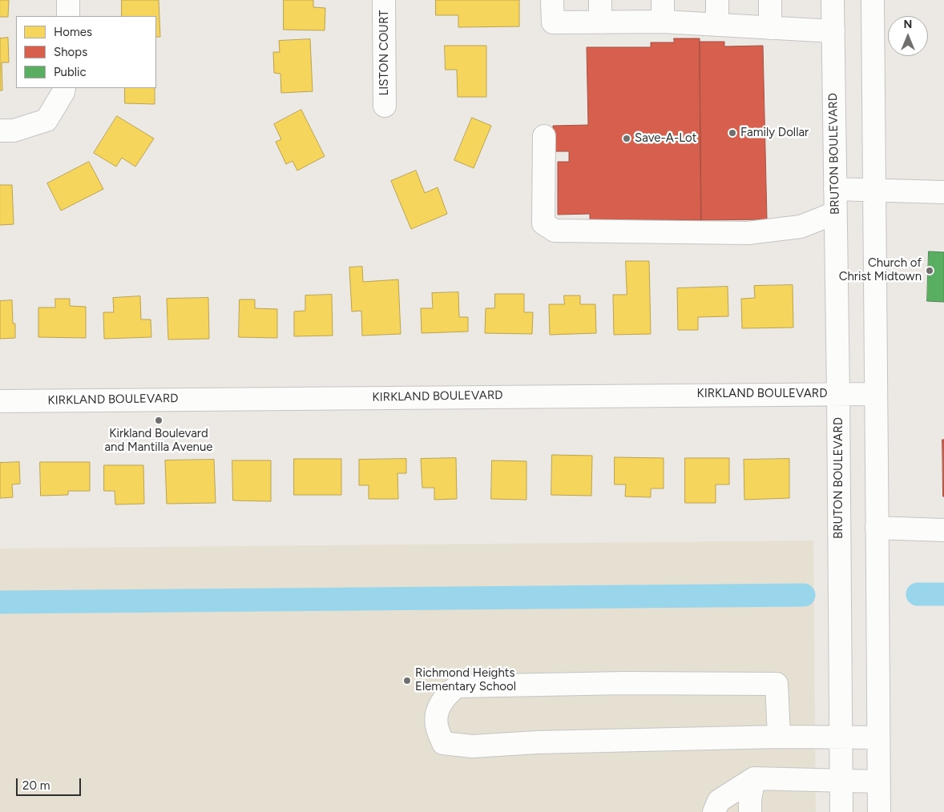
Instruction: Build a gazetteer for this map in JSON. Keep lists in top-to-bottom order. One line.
{"streets":{"street":["LISTON COURT","BRUTON BOULEVARD","KIRKLAND BOULEVARD"]},"crossings":[["BRUTON BOULEVARD","KIRKLAND BOULEVARD"]],"places":["Family Dollar","Save-A-Lot","Church of Christ Midtown","Kirkland Boulevard and Mantilla Avenue","Richmond Heights Elementary School"],"legend":["Homes","Shops","Public"],"scale_bar":"20 m","north":"top"}
